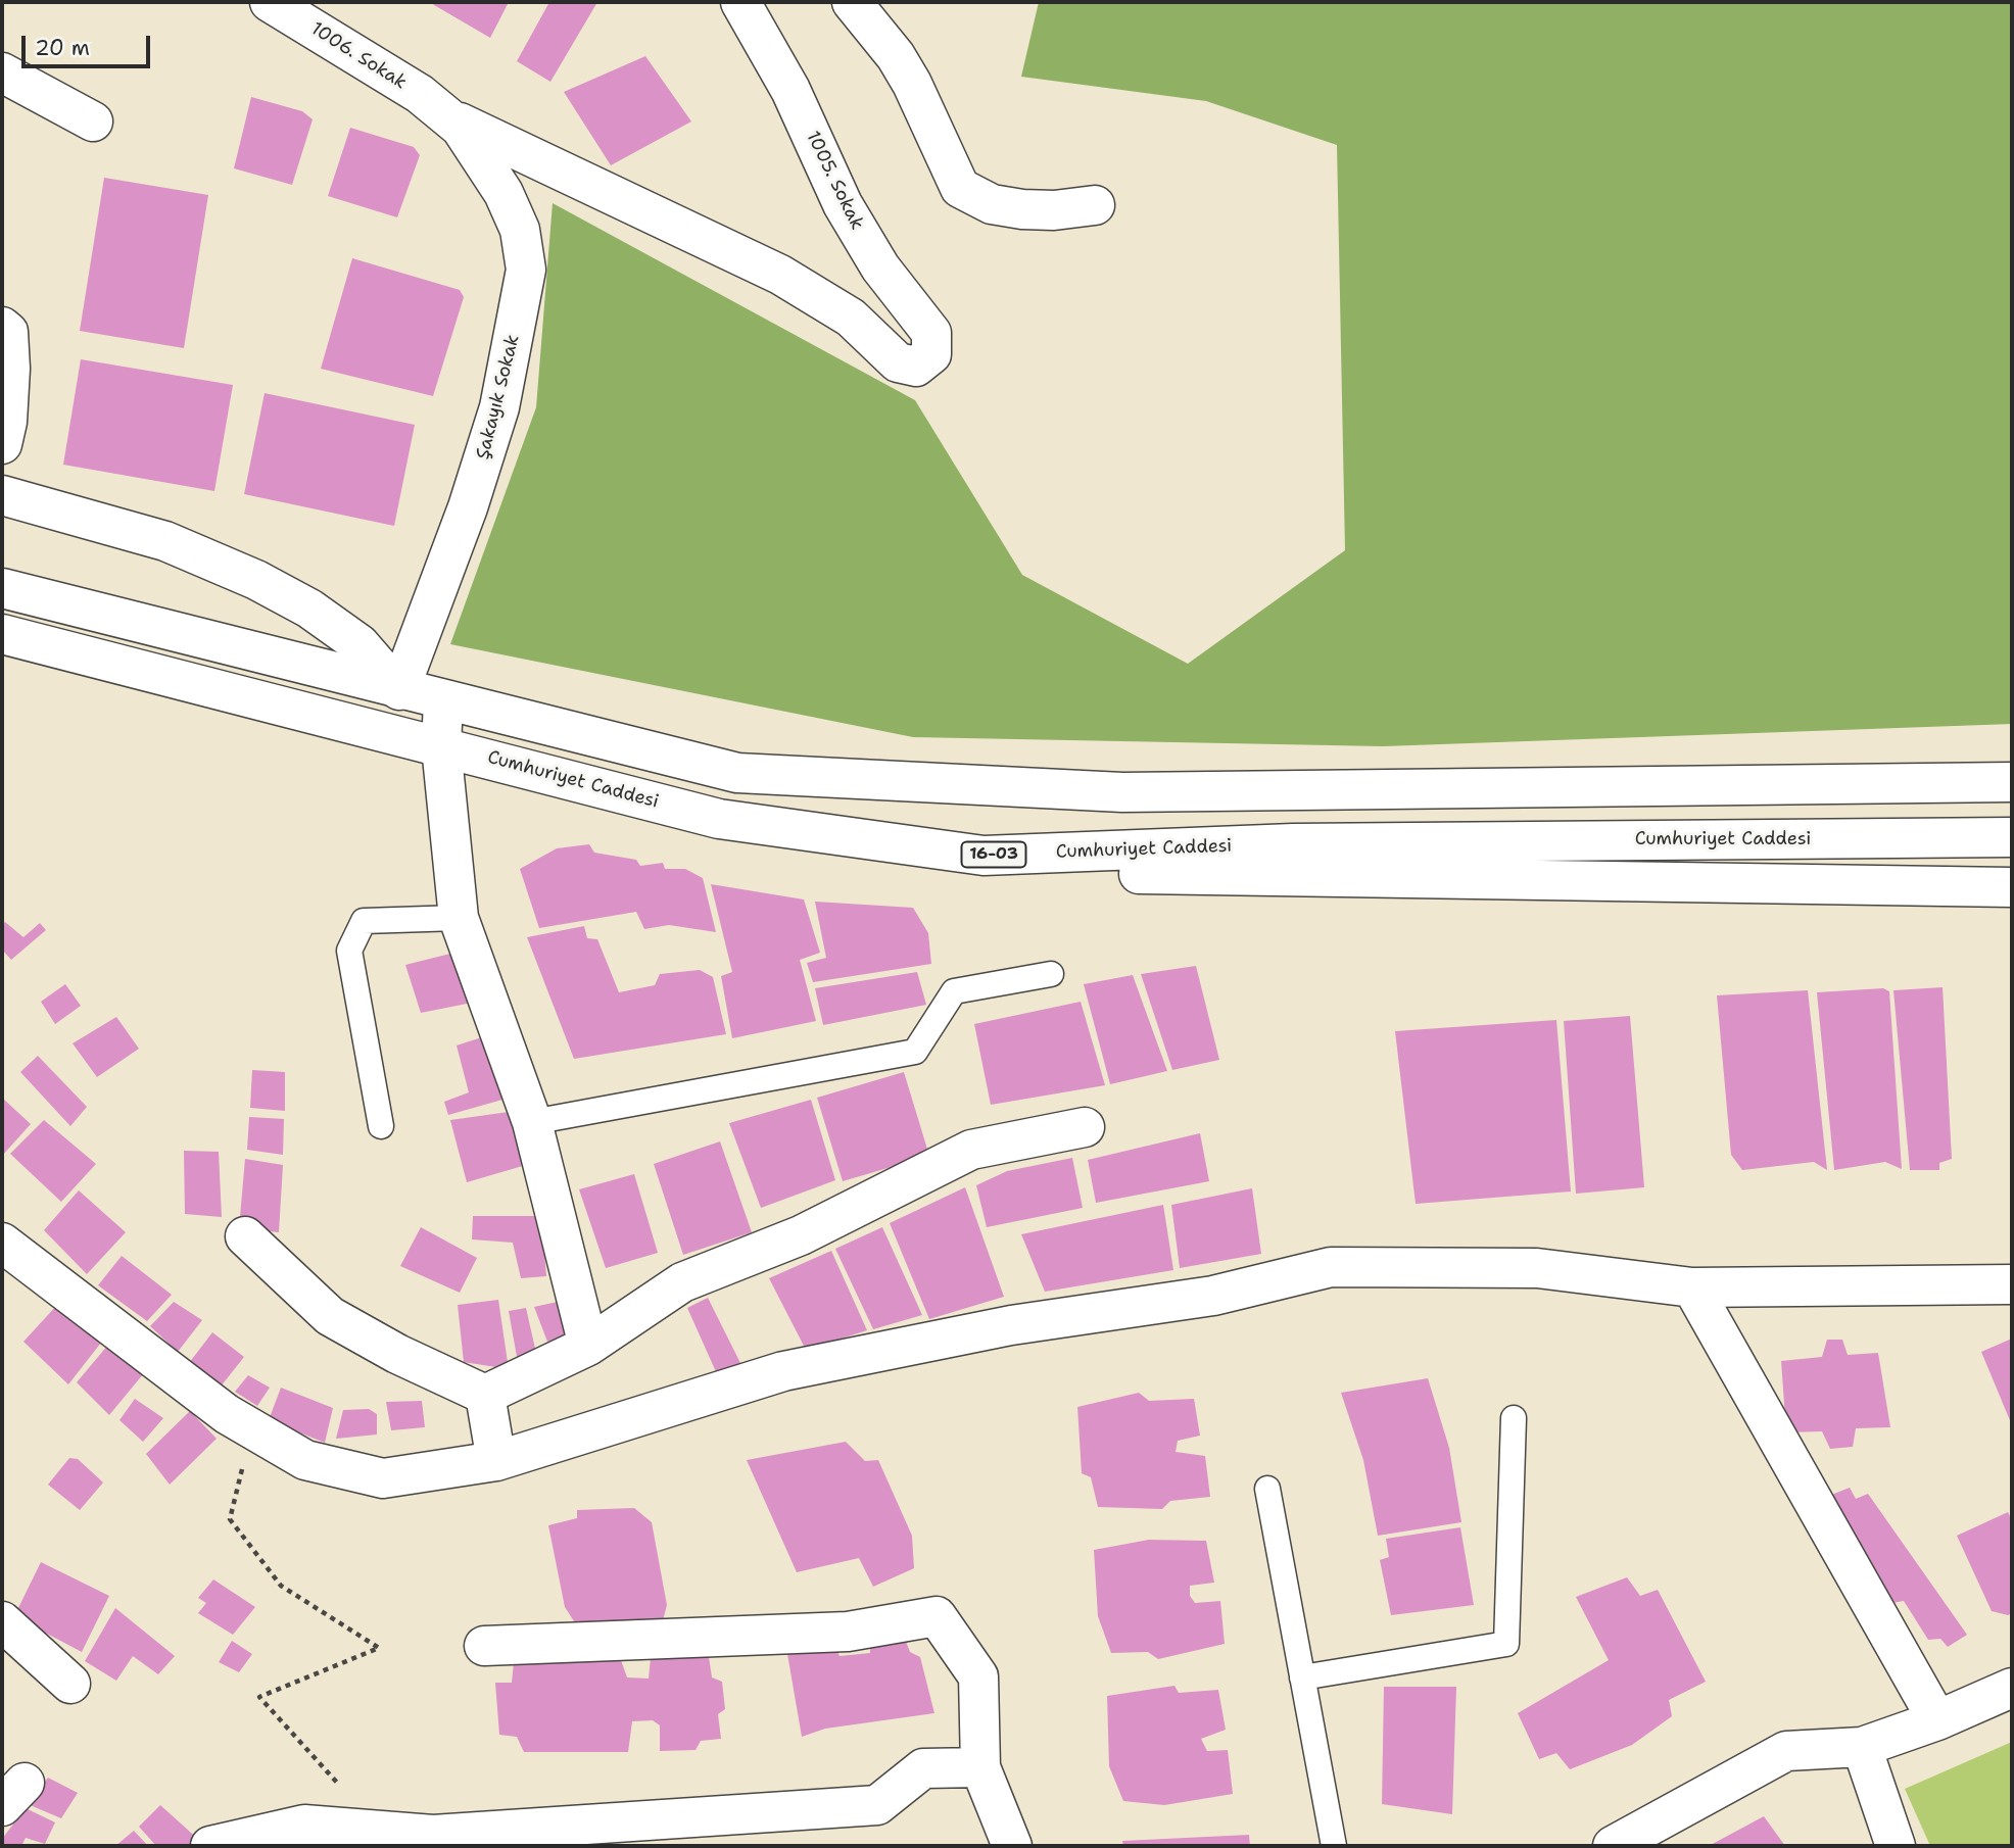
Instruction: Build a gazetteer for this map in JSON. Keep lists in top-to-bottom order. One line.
{"streets":{"street":["1006. Sokak","1005. Sokak","Şakayık Sokak","Cumhuriyet Caddesi","16-03"]},"crossings":[["1006. Sokak","1005. Sokak"],["1006. Sokak","Şakayık Sokak"],["1005. Sokak","Şakayık Sokak"]],"scale_bar":"20 m"}
